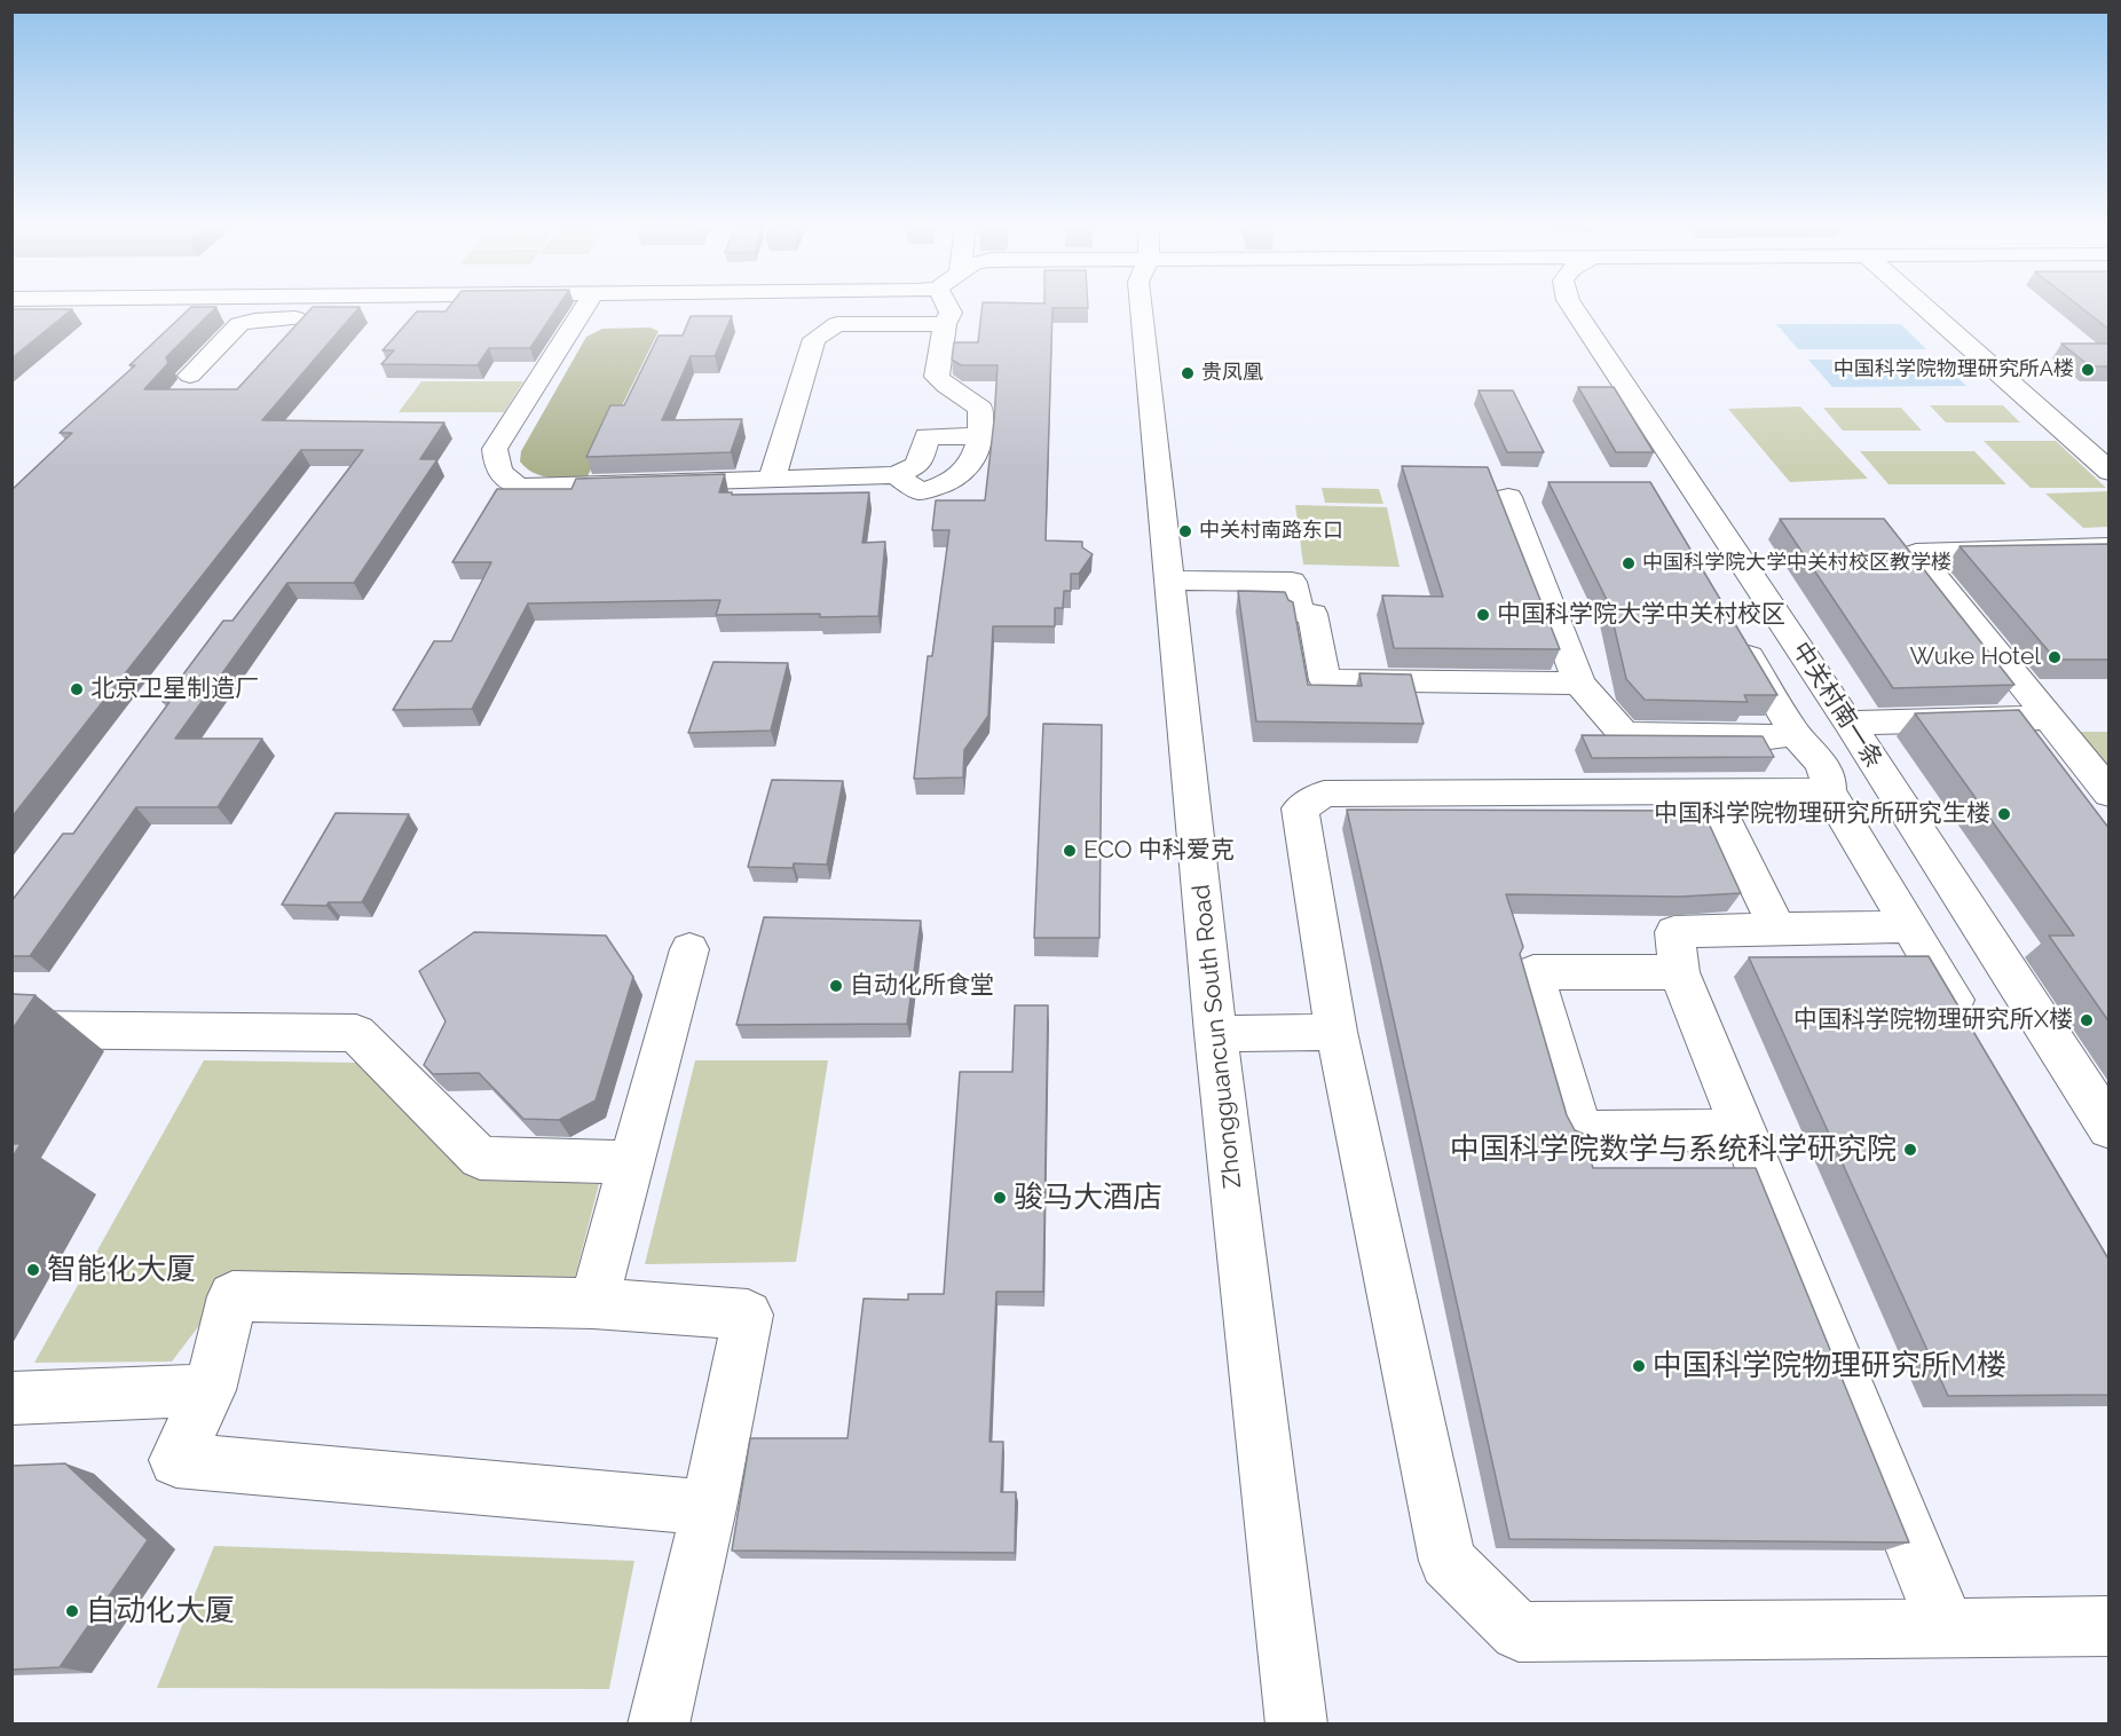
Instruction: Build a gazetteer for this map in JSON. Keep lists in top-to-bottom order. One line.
{"streets":{"street":["中关村南一条","Zhongguancun South Road"]},"places":["中国科学院物理研究所A楼","贵凤凰","中关村南路东口","中国科学院大学中关村校区教学楼","中国科学院大学中关村校区","Wuke Hotel","北京卫星制造厂","中国科学院物理研究所研究生楼","ECO 中科爱克","自动化所食堂","中国科学院物理研究所X楼","中国科学院数学与系统科学研究院","骏马大酒店","智能化大厦","中国科学院物理研究所M楼","自动化大厦"]}
